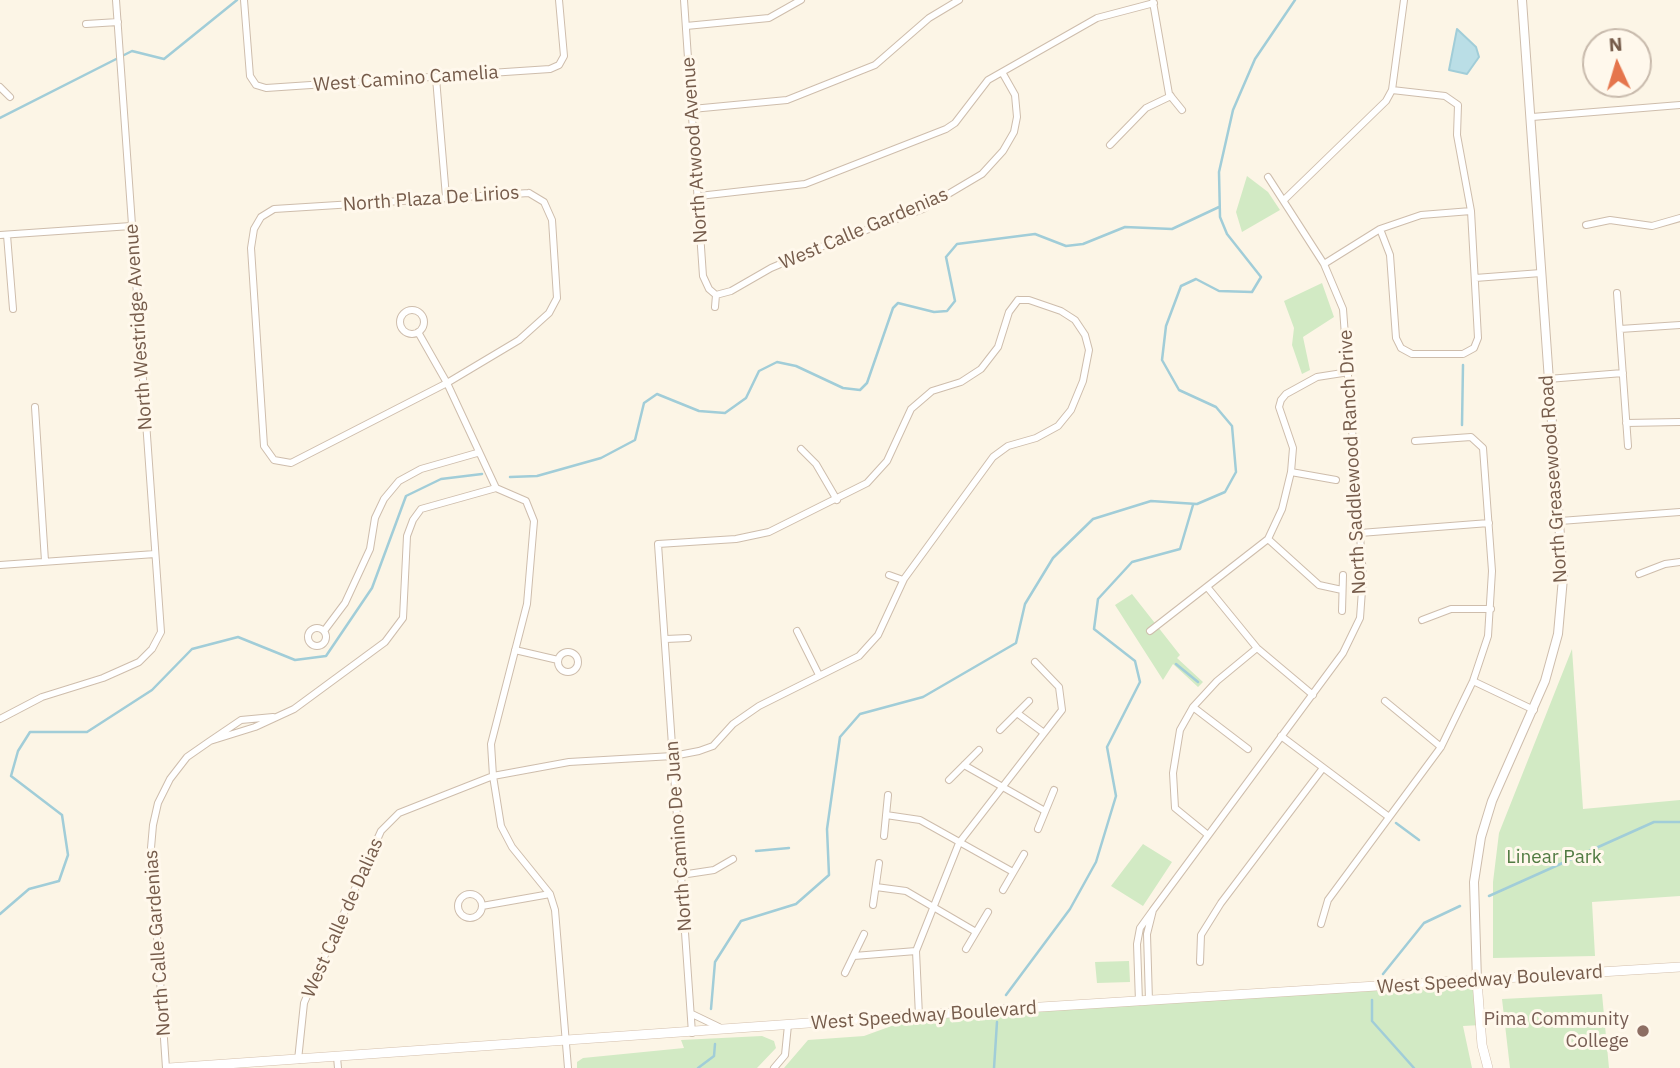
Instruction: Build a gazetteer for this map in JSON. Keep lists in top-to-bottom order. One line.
{"streets":{"main road":["North Greasewood Road","West Speedway Boulevard"],"street":["West Camino Camelia","North Atwood Avenue","North Plaza De Lirios","West Calle Gardenias","North Westridge Avenue","North Saddlewood Ranch Drive","North Camino De Juan","West Calle de Dalias","North Calle Gardenias"]},"crossings":[["North Atwood Avenue","West Calle Gardenias"],["North Saddlewood Ranch Drive","West Speedway Boulevard"],["North Greasewood Road","West Speedway Boulevard"],["North Camino De Juan","West Calle de Dalias"],["North Camino De Juan","West Speedway Boulevard"],["West Calle de Dalias","West Speedway Boulevard"],["North Calle Gardenias","West Speedway Boulevard"]],"parks":["Linear Park"],"places":["Pima Community College"],"north":"top"}
